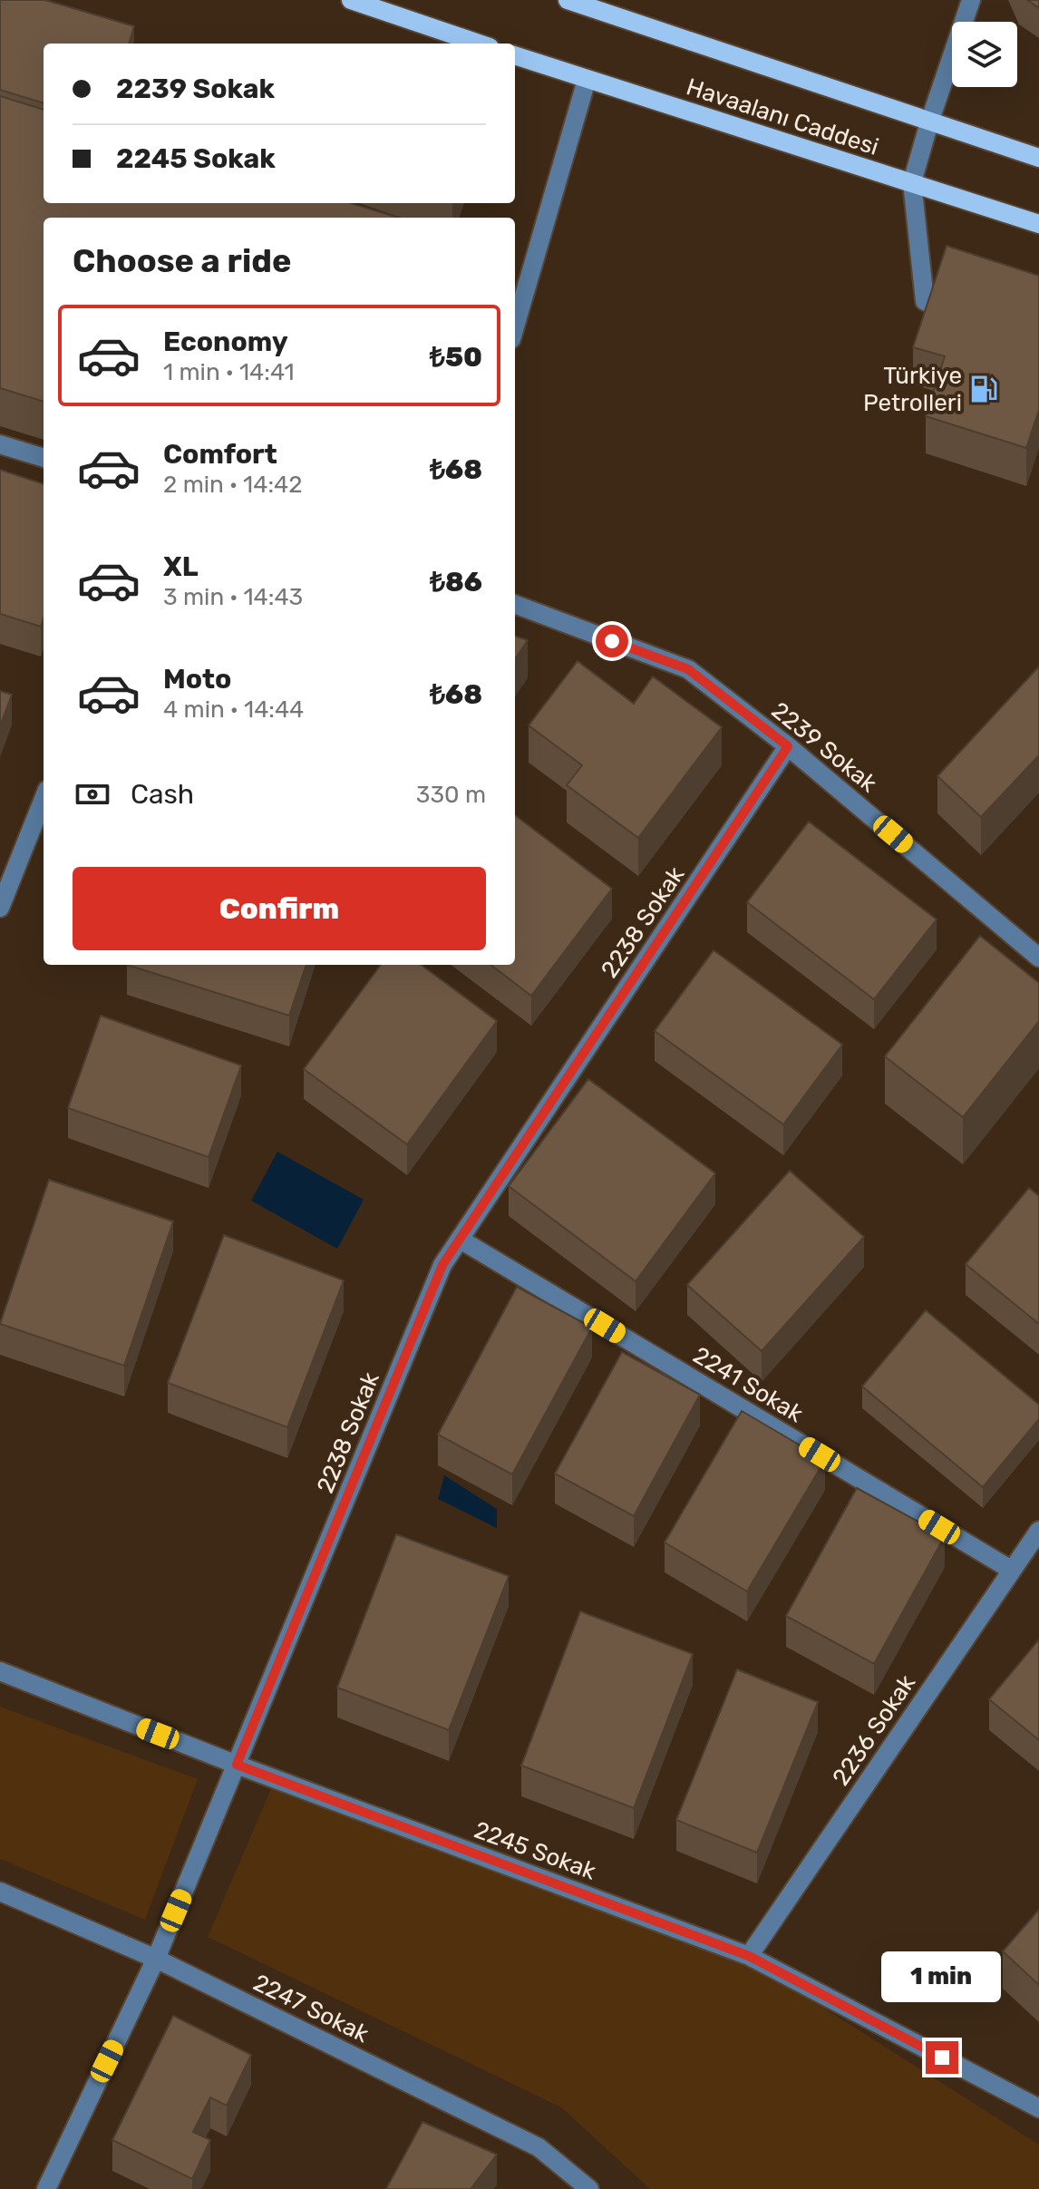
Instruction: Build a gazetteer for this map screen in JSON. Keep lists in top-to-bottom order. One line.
{"streets":{"main road":["Havaalanı Caddesi"],"street":["2239 Sokak","2238 Sokak","2241 Sokak","2236 Sokak","2245 Sokak","2247 Sokak"]},"crossings":[["2239 Sokak","2238 Sokak"],["2238 Sokak","2241 Sokak"],["2238 Sokak","2245 Sokak"],["2238 Sokak","2247 Sokak"],["2241 Sokak","2236 Sokak"],["2236 Sokak","2245 Sokak"]],"places":{"fuel station":["Türkiye Petrolleri"]},"page":{"banner":["2239 Sokak","2245 Sokak"],"heading":"Choose a ride","list":[{"name":"Economy","note":"1 min · 14:41","value":"₺50"},{"name":"Comfort","note":"2 min · 14:42","value":"₺68"},{"name":"XL","note":"3 min · 14:43","value":"₺86"},{"name":"Moto","note":"4 min · 14:44","value":"₺68"}],"pay":["Cash","330 m"],"buttons":"Confirm","bubble":"1 min"}}
